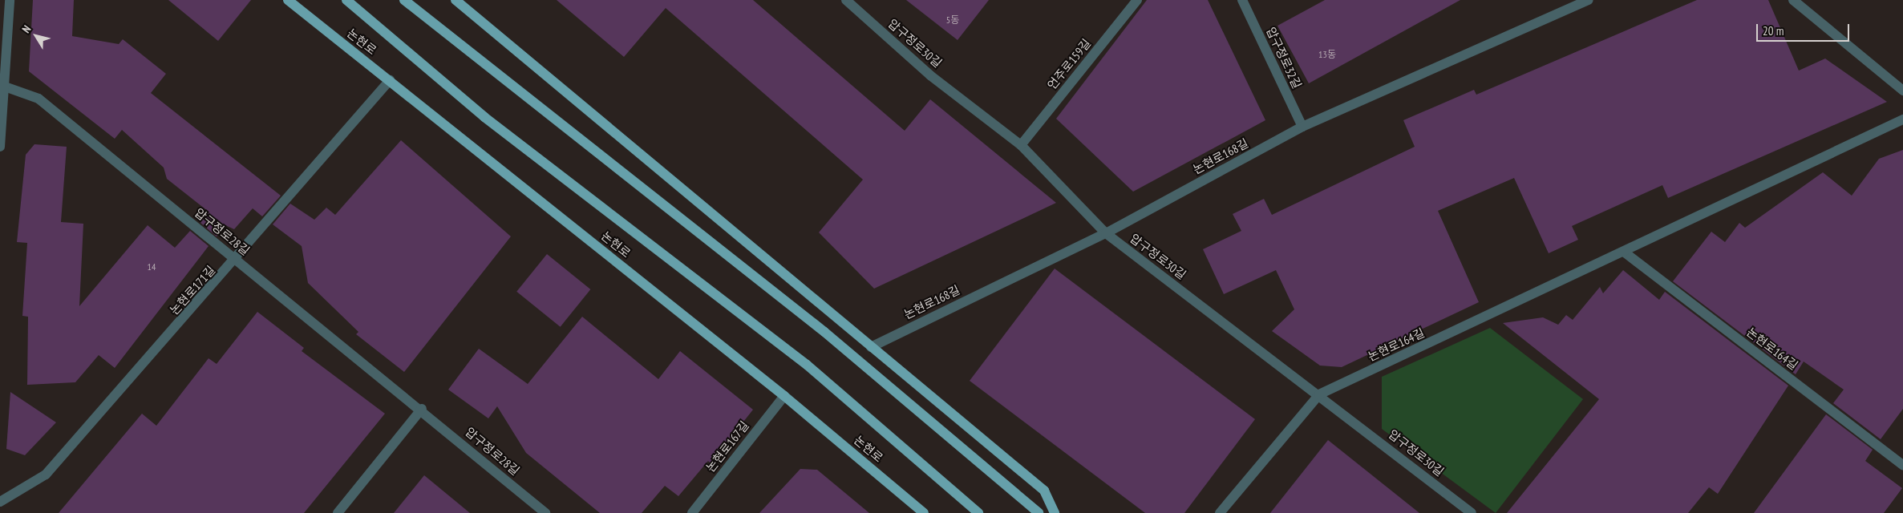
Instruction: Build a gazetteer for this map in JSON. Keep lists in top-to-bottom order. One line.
{"streets":{"main road":["논현로"],"street":["압구정로30길","압구정로32길","언주로159길","논현로168길","압구정로28길","논현로171길","논현로164길","논현로167길"]},"crossings":[["논현로","논현로171길"],["논현로","논현로167길"],["압구정로30길","언주로159길"],["압구정로30길","논현로168길"],["압구정로30길","논현로164길"],["압구정로32길","논현로168길"],["압구정로28길","논현로171길"]],"house_numbers":["5동","13동","14"],"scale_bar":"20 m","north":"top left"}
